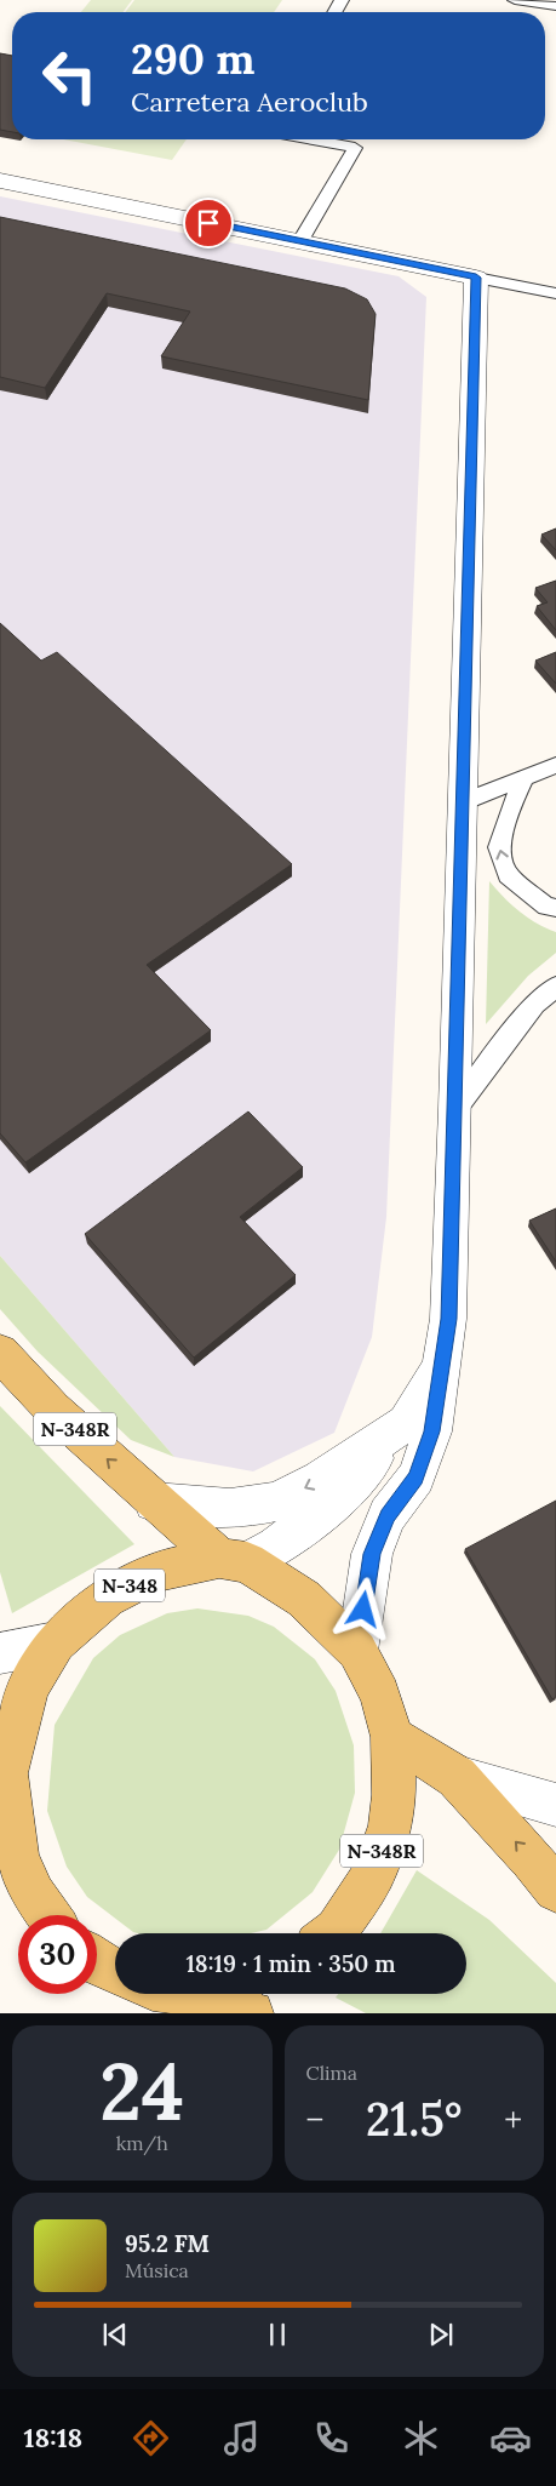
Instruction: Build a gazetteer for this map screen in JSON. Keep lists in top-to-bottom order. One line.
{"streets":{"main road":["N-348R","N-348"]},"crossings":[["N-348R","N-348"]],"page":{"turn":["290 m","Carretera Aeroclub"],"limit":"30","trip":"18:19 · 1 min · 350 m","tile":[["24","km/h"],"Clima"],"heat":["−","21.5°","+"],"song":["95.2 FM","Música"],"tabs":"18:18"}}
